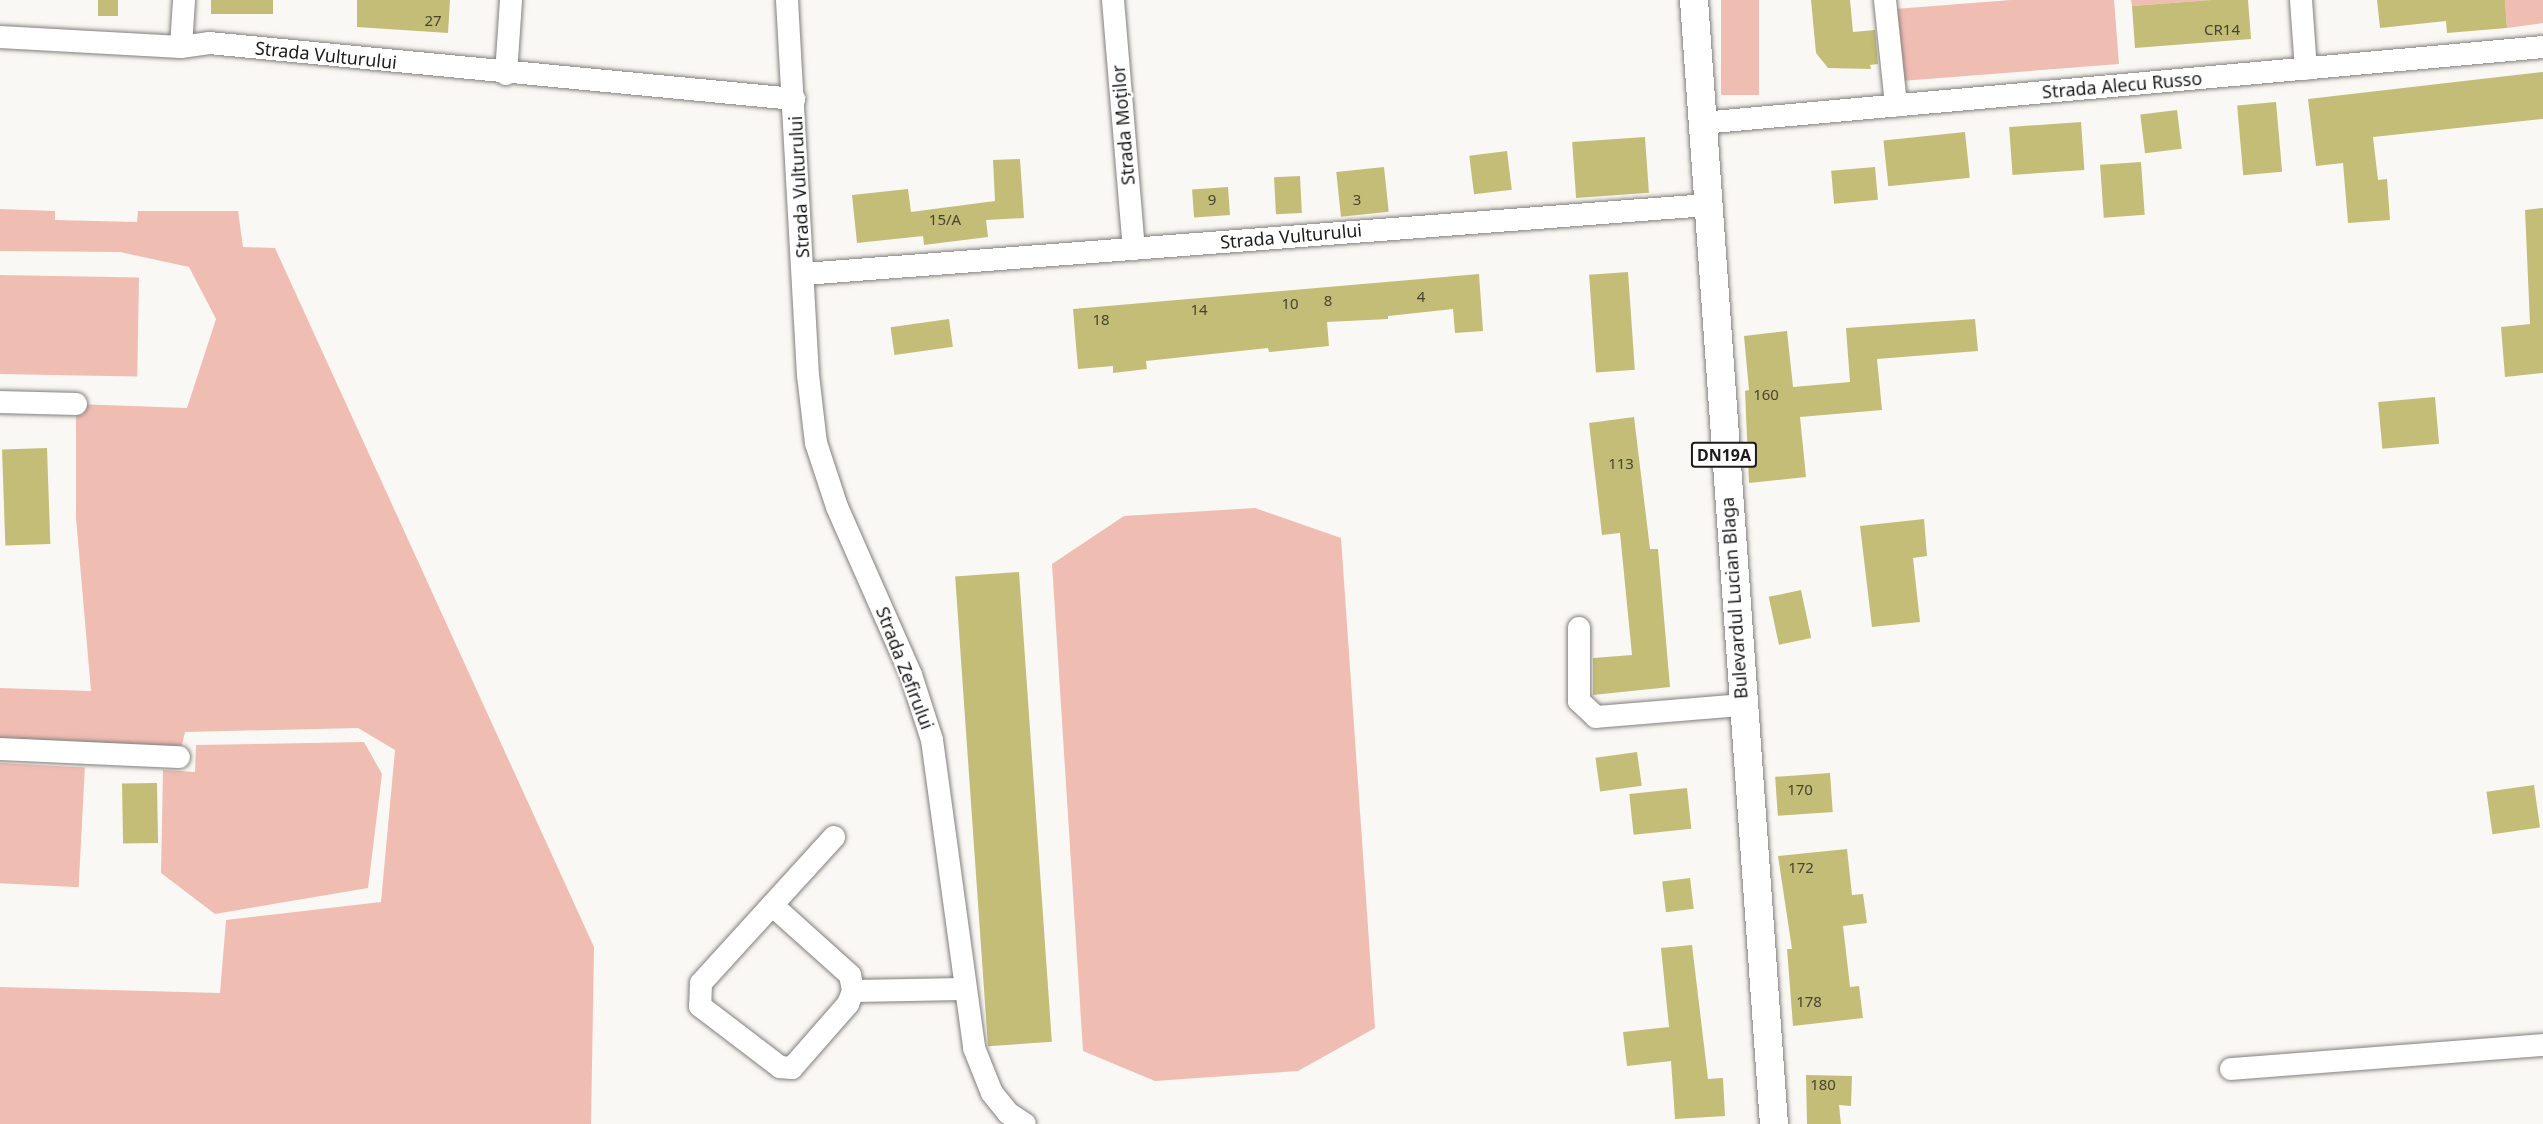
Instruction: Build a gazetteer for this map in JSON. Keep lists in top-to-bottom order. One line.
{"streets":{"main road":["DN19A","Bulevardul Lucian Blaga"],"street":["Strada Vulturului","Strada Alecu Russo","Strada Moților","Strada Zefirului"]},"crossings":[["Strada Vulturului","Strada Moților"],["Strada Vulturului","Bulevardul Lucian Blaga"],["Strada Vulturului","Strada Zefirului"],["Strada Alecu Russo","Bulevardul Lucian Blaga"]],"house_numbers":["27","CR14","9","3","15/A","4","8","10","14","18","160","113","170","172","178","180"]}
